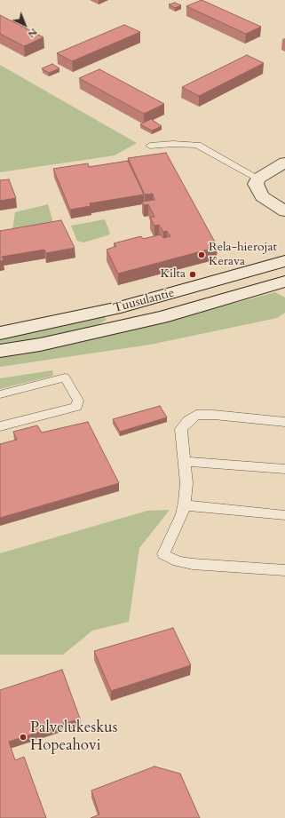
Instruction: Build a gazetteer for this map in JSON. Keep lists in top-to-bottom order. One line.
{"streets":{"main road":["Tuusulantie"]},"places":["Rela-hierojat Kerava","Kilta","Palvelukeskus Hopeahovi"],"north":"bottom right"}
